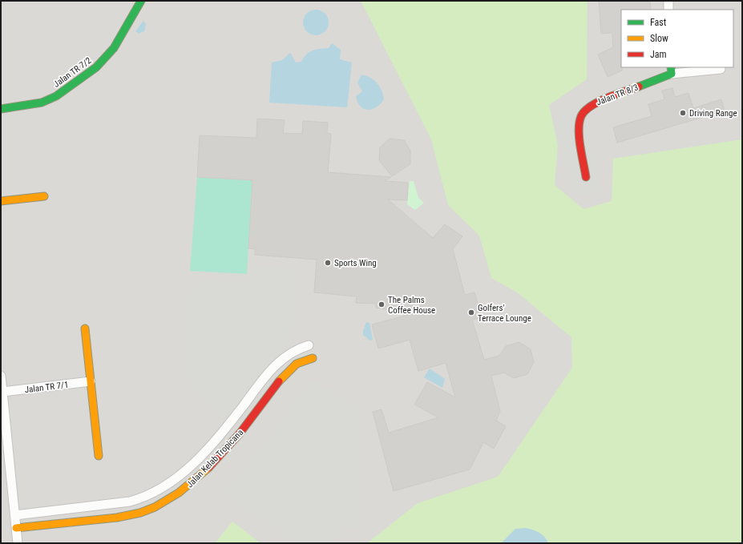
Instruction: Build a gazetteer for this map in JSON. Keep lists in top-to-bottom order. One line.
{"streets":{"street":["Jalan TR 7/2","Jalan TR 8/3","Jalan TR 7/1","Jalan Kelab Tropicana"]},"places":["Driving Range","Sports Wing","The Palms Coffee House","Golfers' Terrace Lounge"],"legend":["Fast","Slow","Jam"]}
